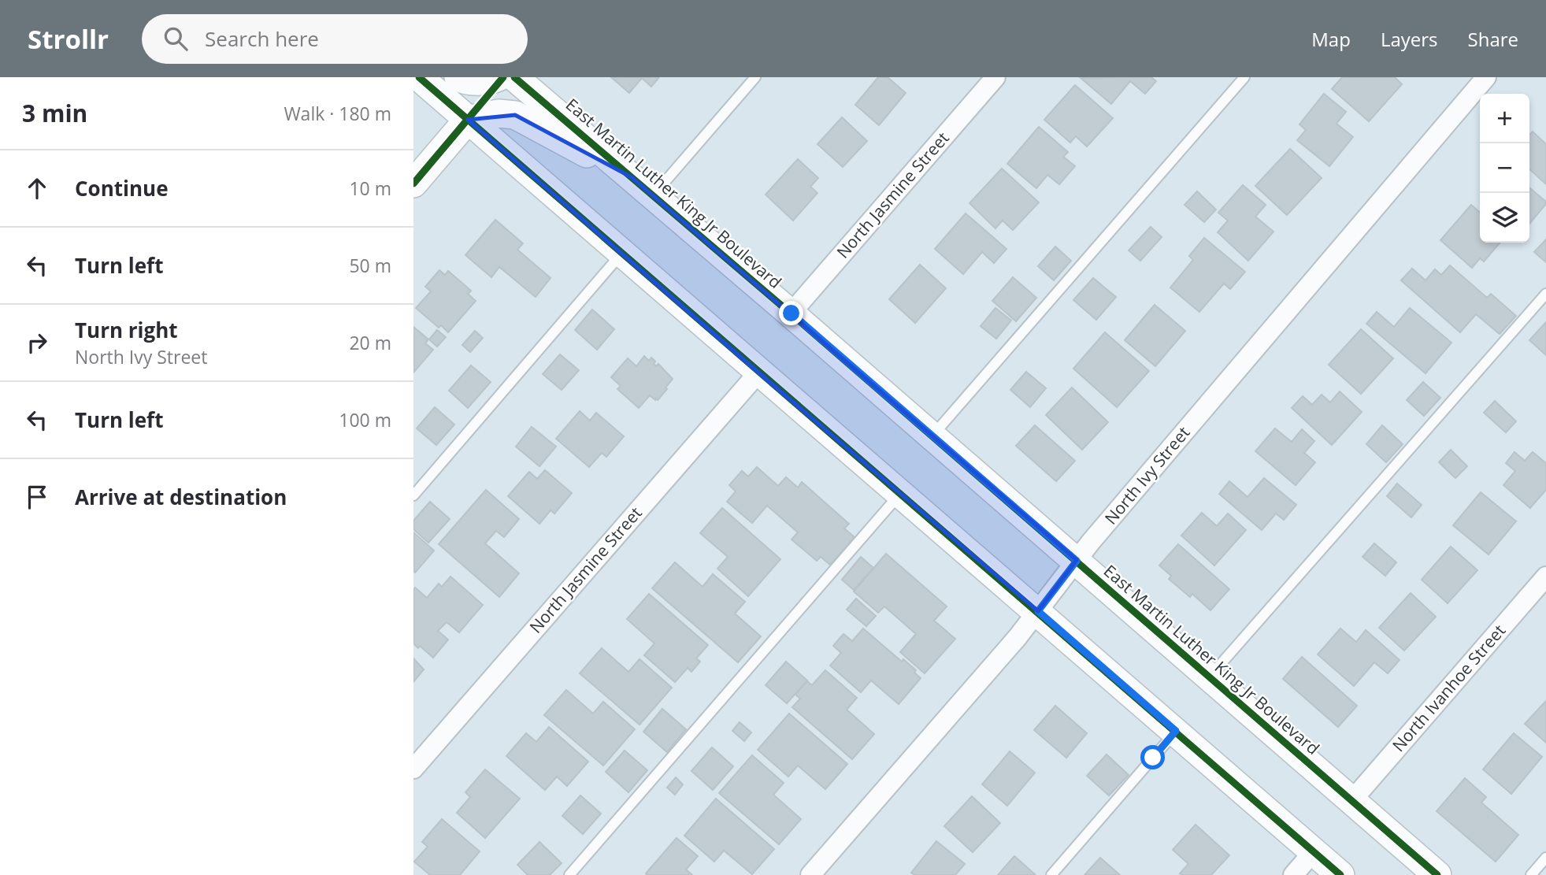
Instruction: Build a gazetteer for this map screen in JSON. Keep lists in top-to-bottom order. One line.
{"streets":{"main road":["East Martin Luther King Jr Boulevard"],"street":["North Jasmine Street","North Ivy Street","North Ivanhoe Street"]},"crossings":[["East Martin Luther King Jr Boulevard","North Jasmine Street"],["East Martin Luther King Jr Boulevard","North Ivy Street"],["East Martin Luther King Jr Boulevard","North Ivanhoe Street"]],"page":{"header":"Strollr","search":"Search here","nav":["Map","Layers","Share"],"heading":["3 min","Walk · 180 m"],"map_buttons":["+","−"],"list":[["Continue","10 m"],["Turn left","50 m"],["Turn right","North Ivy Street","20 m"],["Turn left","100 m"],"Arrive at destination"]}}
